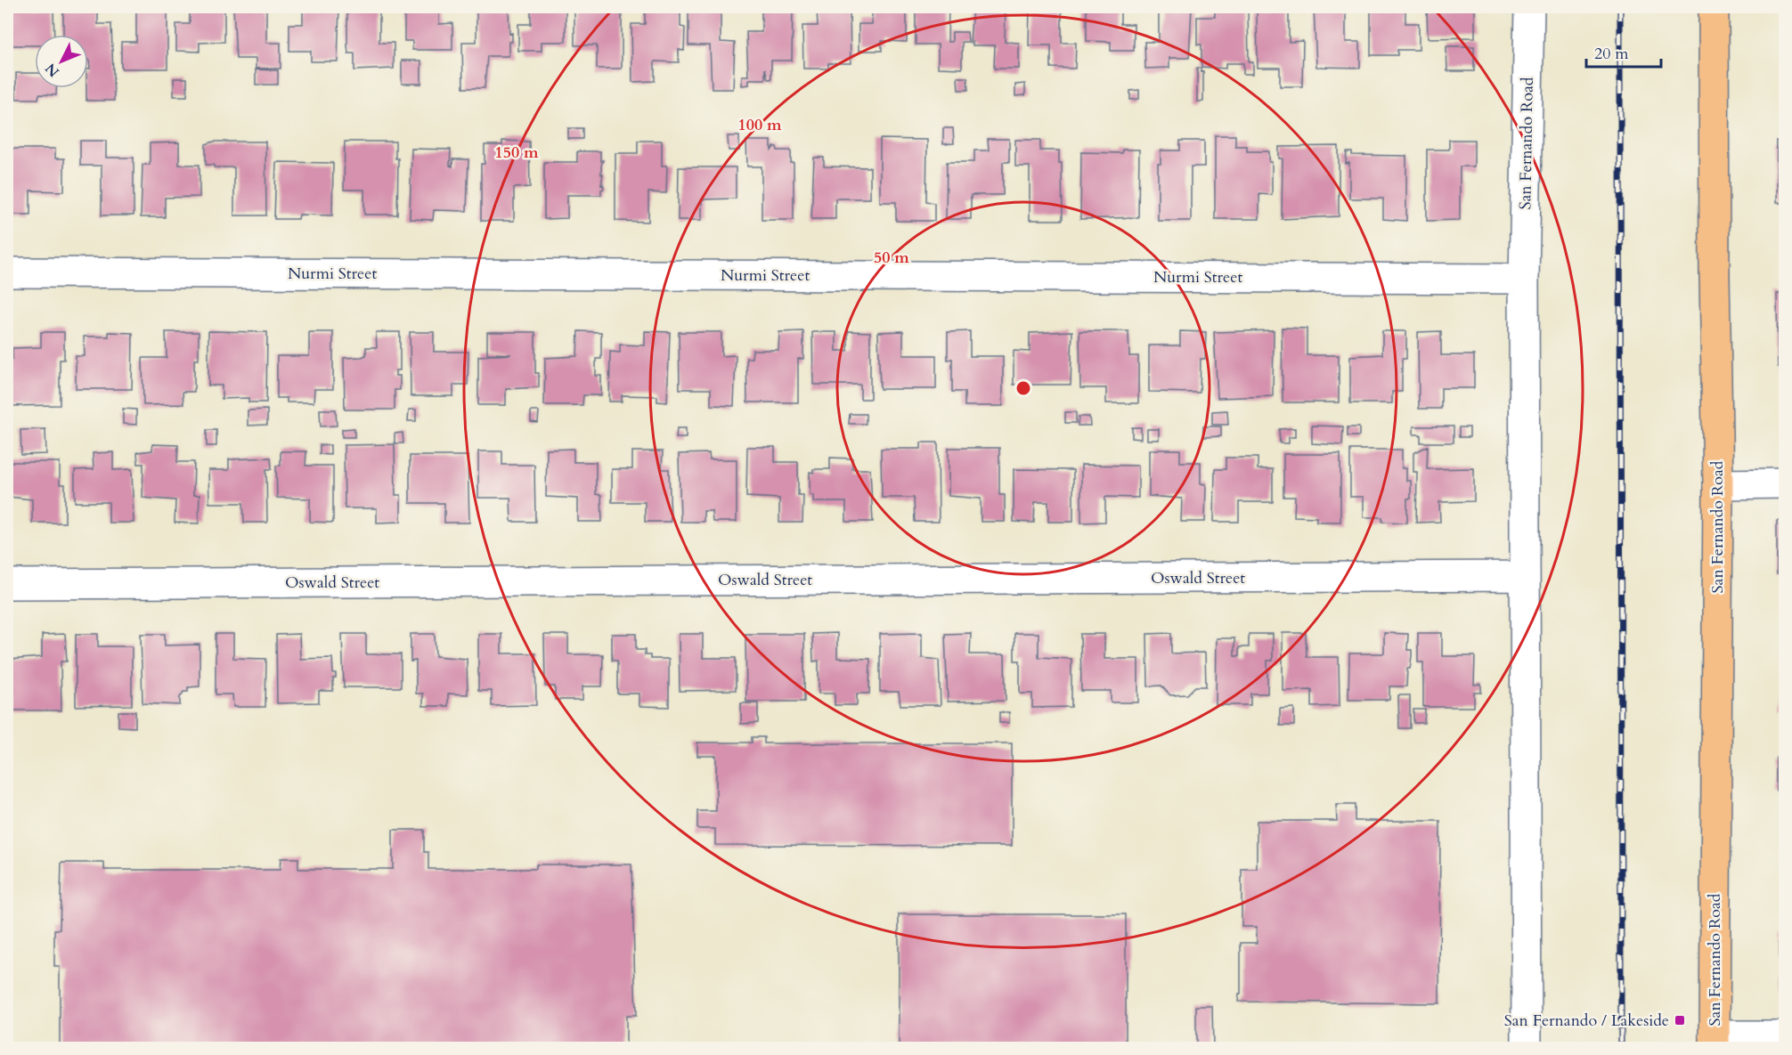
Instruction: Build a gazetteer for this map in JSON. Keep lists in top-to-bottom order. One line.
{"streets":{"main road":["San Fernando Road"],"street":["Nurmi Street","Oswald Street"]},"crossings":[["San Fernando Road","Nurmi Street"],["San Fernando Road","Oswald Street"]],"places":{"transit":["San Fernando / Lakeside"]},"scale_bar":"20 m","north":"bottom left","rings":["100 m","150 m","50 m"]}
